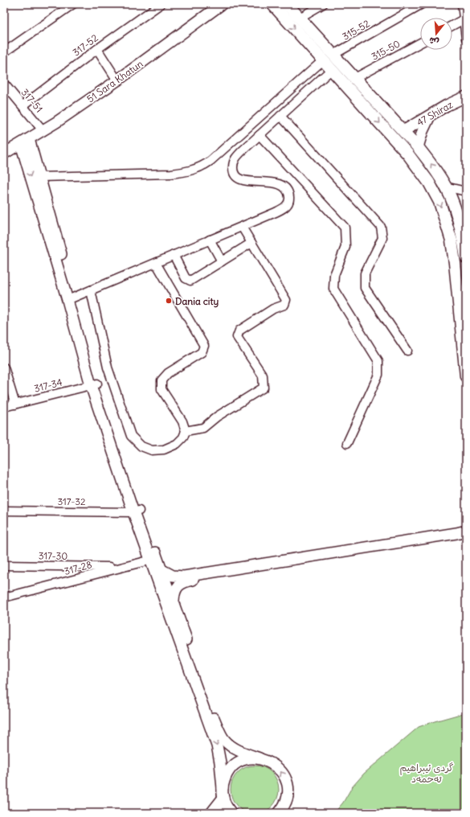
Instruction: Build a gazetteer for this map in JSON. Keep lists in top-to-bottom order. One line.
{"streets":{"street":["315-52","317-52","315-50","51 Sara Khatun","317-51","47 Shiraz","317-34","317-32","317-30","317-28"]},"crossings":[["317-52","317-51"],["51 Sara Khatun","317-51"],["317-30","317-28"]],"parks":["گردی ئیبراھیم ئەحمەد"],"places":["Dania city"],"north":"bottom"}
